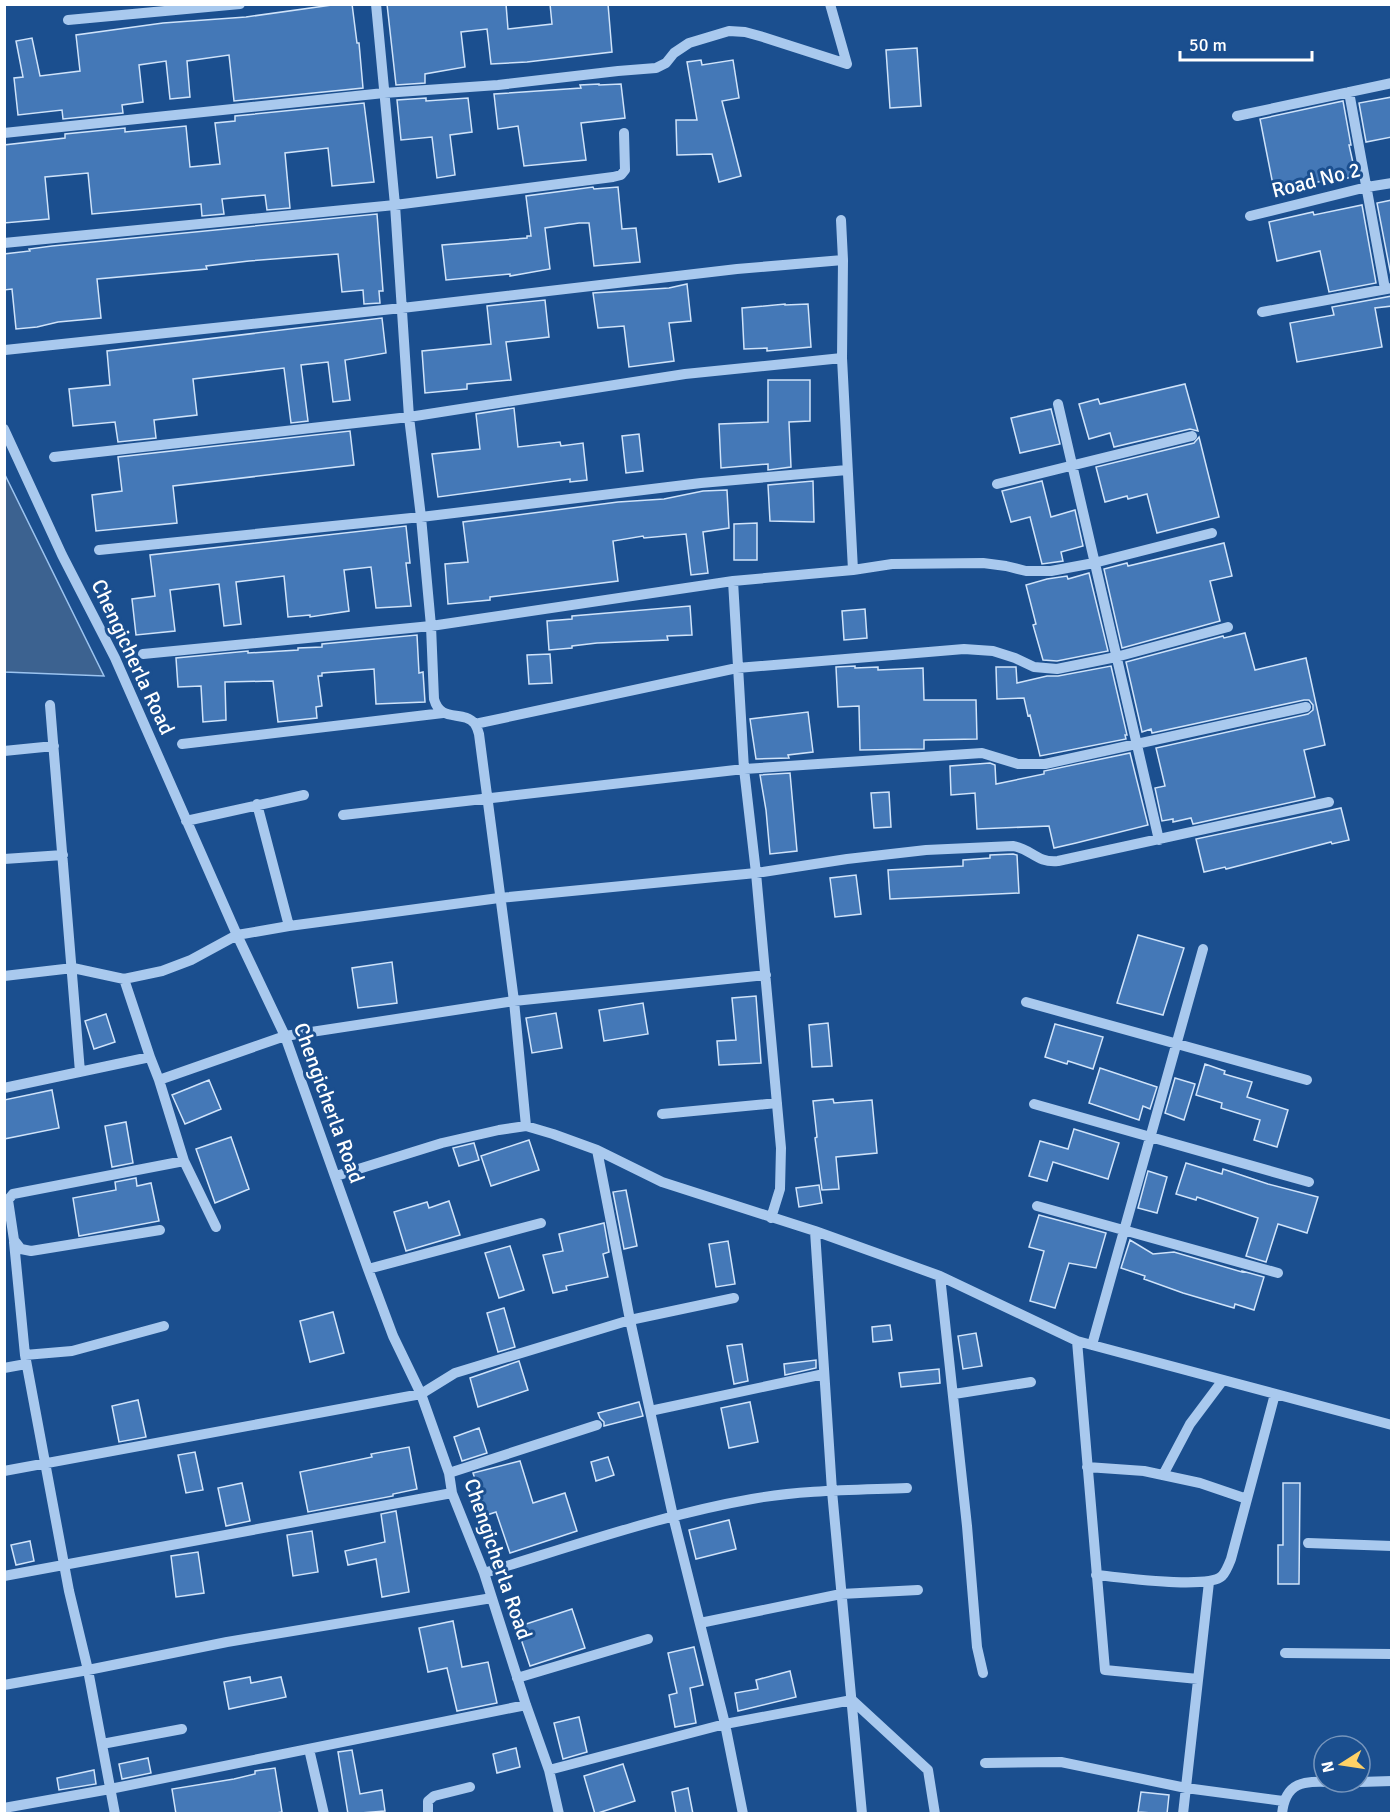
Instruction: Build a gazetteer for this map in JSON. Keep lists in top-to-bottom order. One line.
{"streets":{"street":["Road No 2","Chengicherla Road"]},"scale_bar":"50 m","north":"left"}
